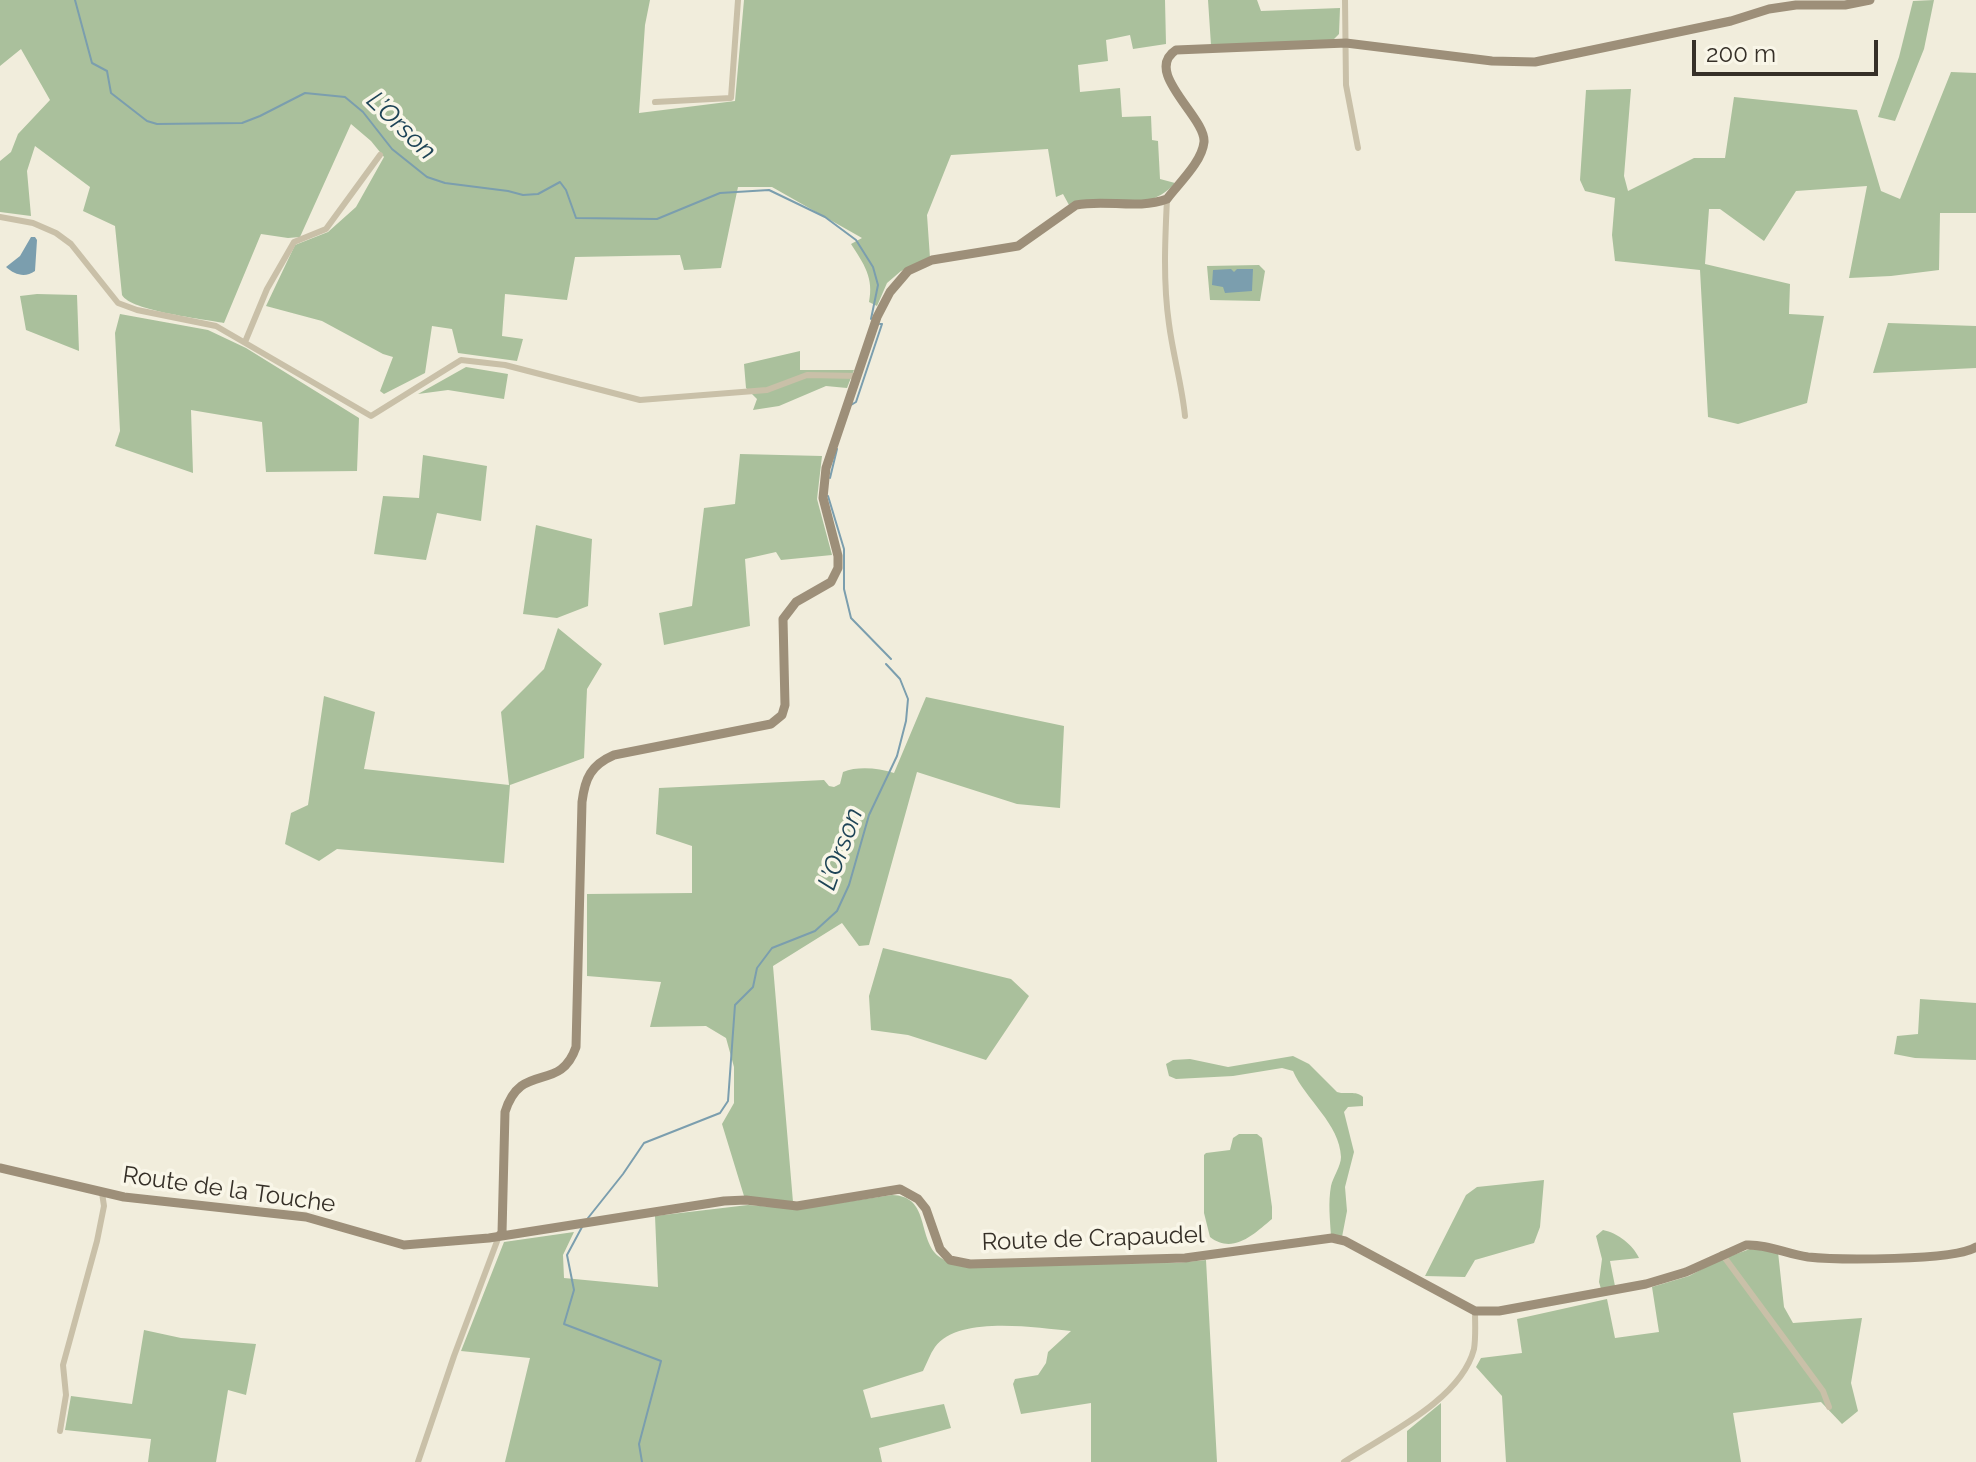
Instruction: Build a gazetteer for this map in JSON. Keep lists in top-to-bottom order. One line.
{"streets":{"street":["Route de la Touche","Route de Crapaudel"]},"crossings":[["Route de la Touche","Route de Crapaudel"]],"water":["L’Orson"],"scale_bar":"200 m"}
